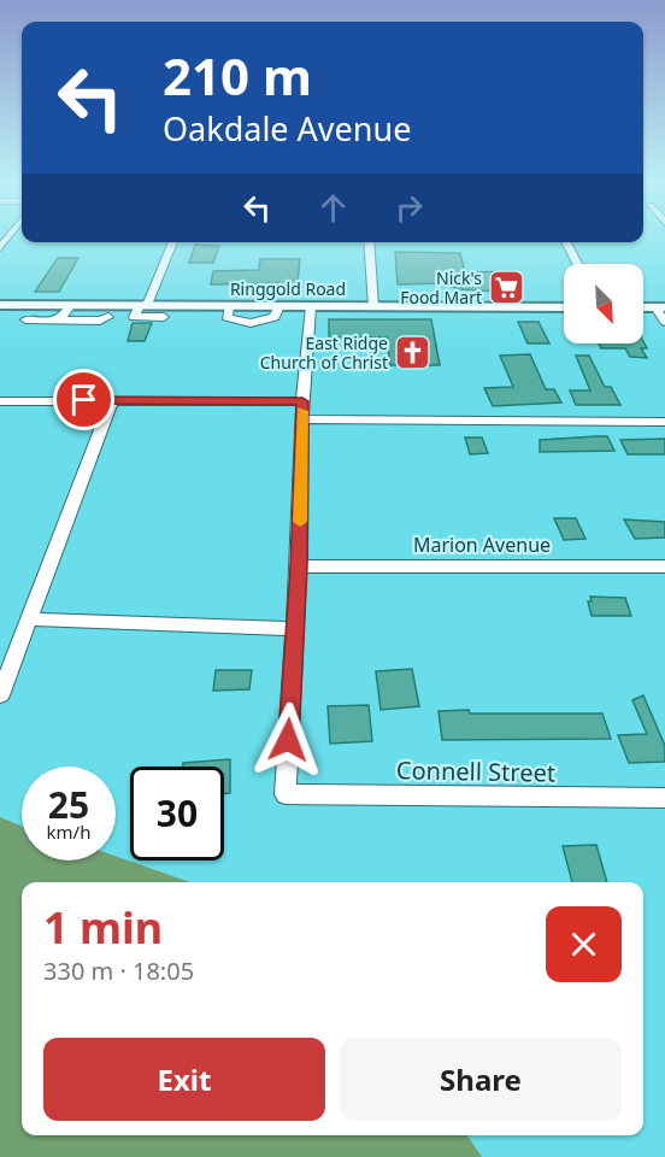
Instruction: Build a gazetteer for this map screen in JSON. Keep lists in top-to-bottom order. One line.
{"streets":{"main road":["Ringgold Road"],"street":["Marion Avenue","Connell Street"]},"places":{"supermarket":["Nick's Food Mart"],"church":["East Ridge Church of Christ"]},"north":"bottom right","page":{"turn":["210 m","Oakdale Avenue"],"speed":"25 km/h","limit":"30","heading":["1 min","330 m · 18:05"],"buttons":["Exit","Share"]}}
